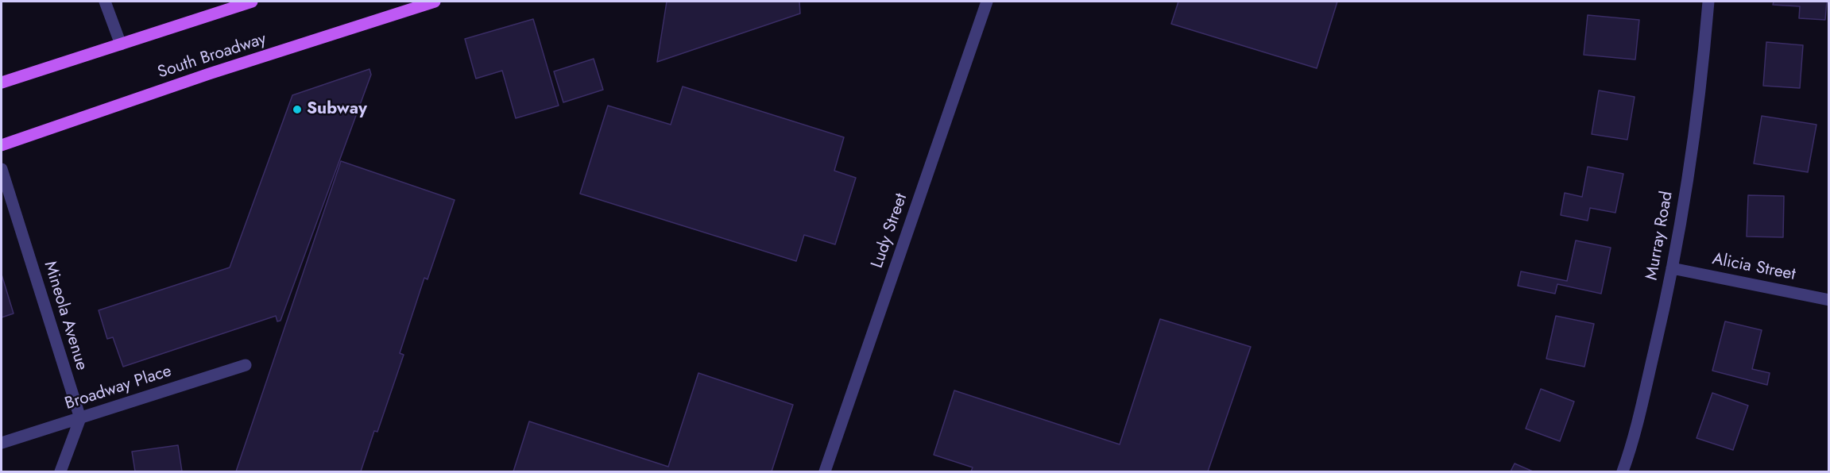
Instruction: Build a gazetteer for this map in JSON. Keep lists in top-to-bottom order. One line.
{"streets":{"main road":["South Broadway"],"street":["Ludy Street","Murray Road","Alicia Street","Mineola Avenue","Broadway Place"]},"crossings":[["Murray Road","Alicia Street"],["Mineola Avenue","Broadway Place"]],"places":["Subway"]}
